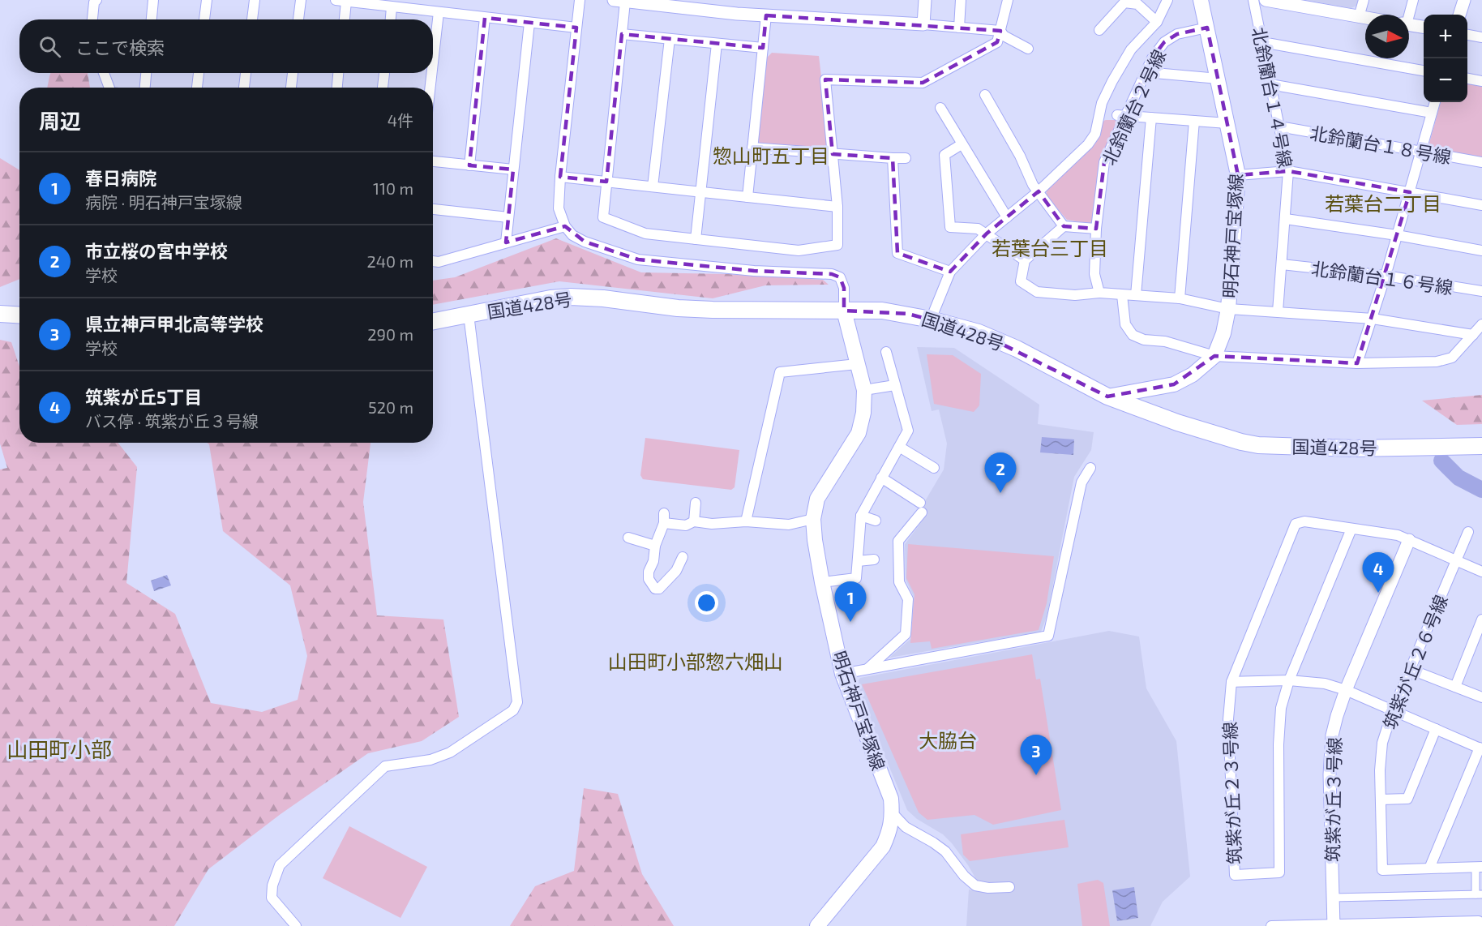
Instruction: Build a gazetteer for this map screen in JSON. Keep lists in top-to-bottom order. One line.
{"streets":{"highway":["国道428号"],"main road":["明石神戸宝塚線"],"street":["北鈴蘭台１４号線","北鈴蘭台２号線","北鈴蘭台１８号線","北鈴蘭台１６号線","筑紫が丘２６号線","筑紫が丘２３号線","筑紫が丘３号線"]},"crossings":[["北鈴蘭台１４号線","北鈴蘭台１８号線"],["北鈴蘭台１４号線","北鈴蘭台１６号線"],["北鈴蘭台２号線","明石神戸宝塚線"],["明石神戸宝塚線","国道428号"],["筑紫が丘２６号線","筑紫が丘２３号線"],["筑紫が丘２３号線","筑紫が丘３号線"]],"districts":["惣山町五丁目","若葉台二丁目","若葉台三丁目","山田町小部惣六畑山","大脇台","山田町小部"],"north":"right","page":{"map_buttons":["+","−"],"search":"ここで検索","heading":["周辺","4件"],"list":[{"mark":"1","name":"春日病院","note":"病院 · 明石神戸宝塚線","value":"110 m"},{"mark":"2","name":"市立桜の宮中学校","note":"学校","value":"240 m"},{"mark":"3","name":"県立神戸甲北高等学校","note":"学校","value":"290 m"},{"mark":"4","name":"筑紫が丘5丁目","note":"バス停 · 筑紫が丘３号線","value":"520 m"}],"pins":["2","4","1","3"]}}
